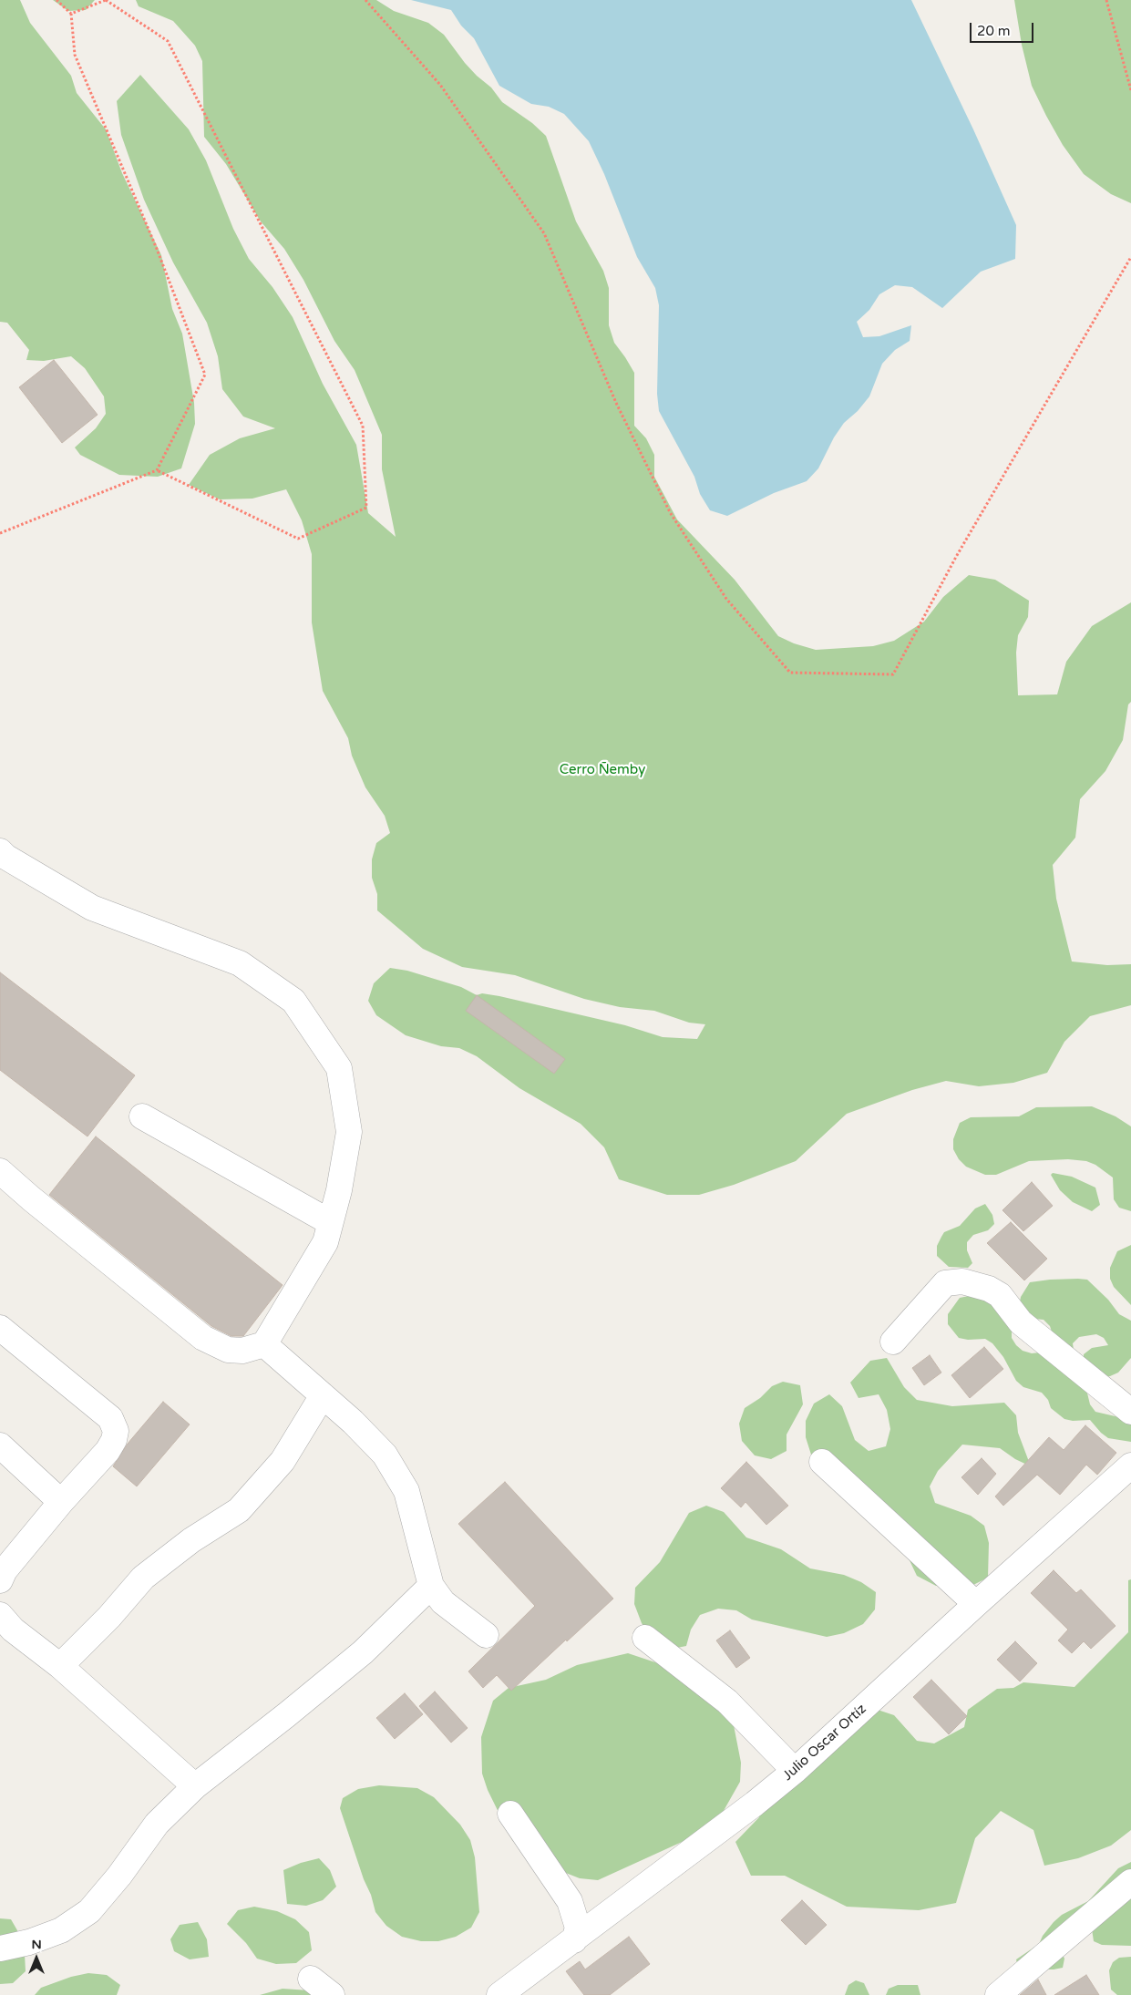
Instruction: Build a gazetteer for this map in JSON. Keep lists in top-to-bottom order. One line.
{"streets":{"street":["Julio Oscar Ortíz"]},"parks":["Cerro Ñemby"],"scale_bar":"20 m","north":"top"}
